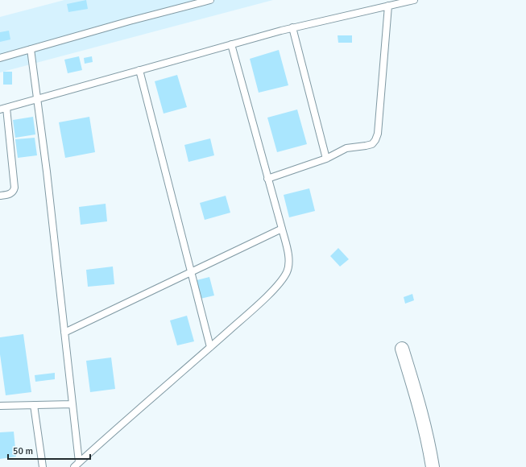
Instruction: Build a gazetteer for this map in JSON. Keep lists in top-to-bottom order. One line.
{"scale_bar":"50 m"}
